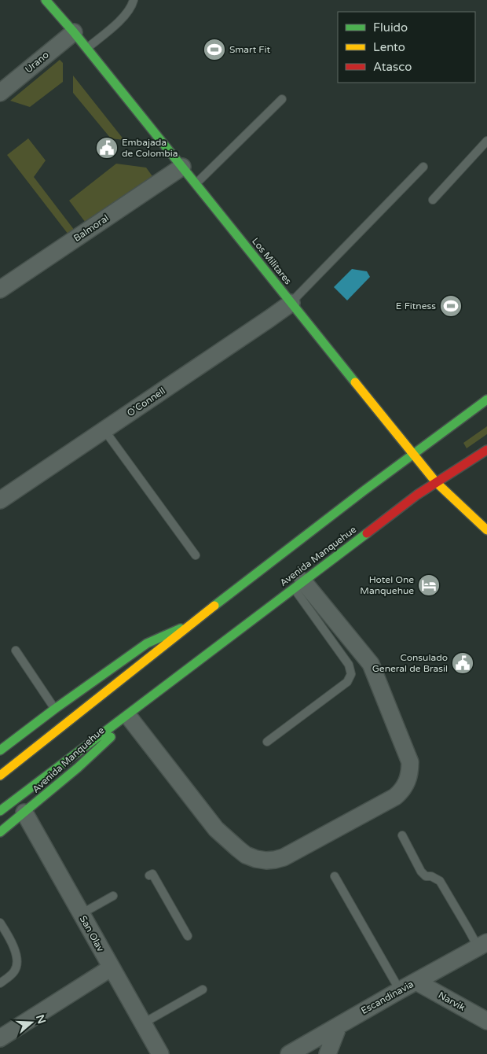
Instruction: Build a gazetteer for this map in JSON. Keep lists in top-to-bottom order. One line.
{"streets":{"main road":["Los Militares","Avenida Manquehue"],"street":["Urano","Balmoral","O'Connell","San Olav","Escandinavia","Narvik"]},"crossings":[["Urano","Los Militares"],["Balmoral","Los Militares"],["Los Militares","O'Connell"],["Los Militares","Avenida Manquehue"],["Avenida Manquehue","San Olav"],["Escandinavia","Narvik"]],"places":{"sports":["Smart Fit","E Fitness"],"public building":["Embajada de Colombia","Consulado General de Brasil"],"hotel":["Hotel One Manquehue"]},"legend":["Fluido","Lento","Atasco"],"north":"right"}
